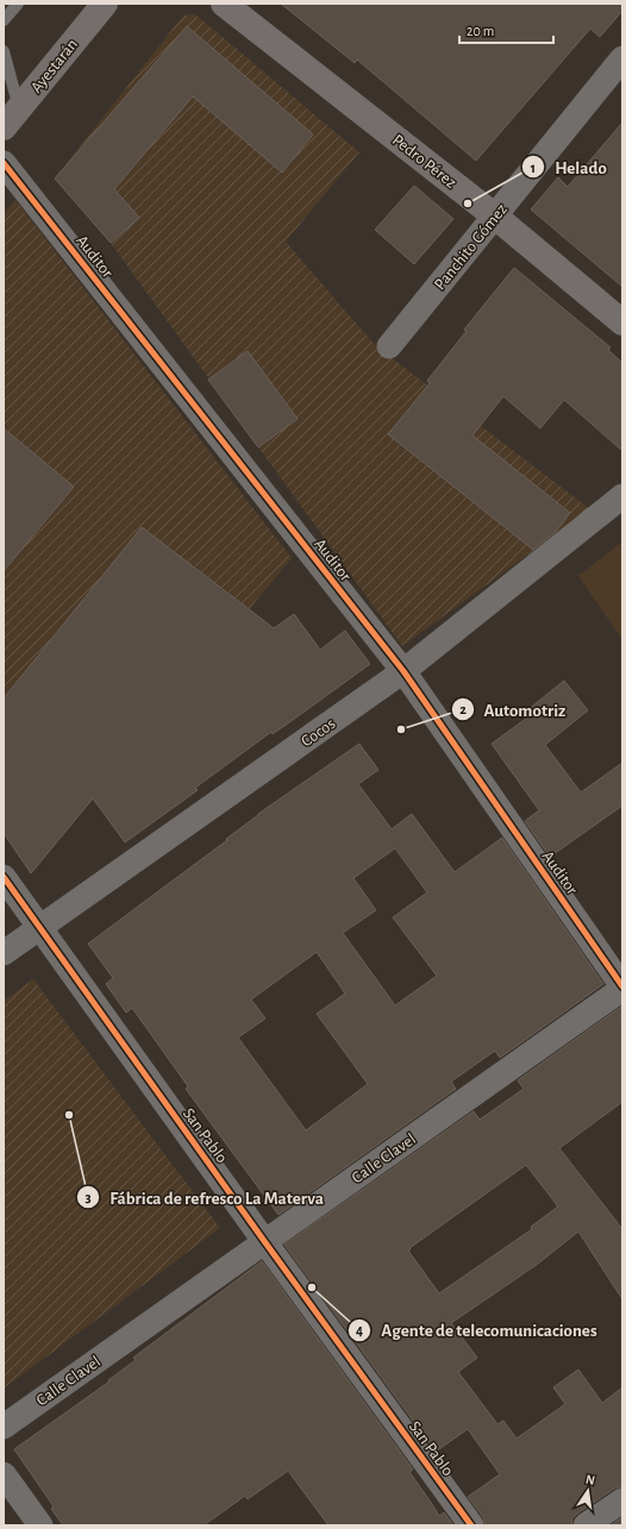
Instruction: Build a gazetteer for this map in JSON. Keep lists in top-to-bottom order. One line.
{"streets":{"street":["Ayestarán","Pedro Pérez","Panchito Gómez","Auditor","Cocos","San Pablo","Calle Clavel"]},"crossings":[["Pedro Pérez","Panchito Gómez"],["Auditor","Cocos"],["Auditor","Calle Clavel"],["Cocos","San Pablo"],["San Pablo","Calle Clavel"]],"places":["Helado","Automotriz","Fábrica de refresco La Materva","Agente de telecomunicaciones"],"scale_bar":"20 m","north":"top"}
